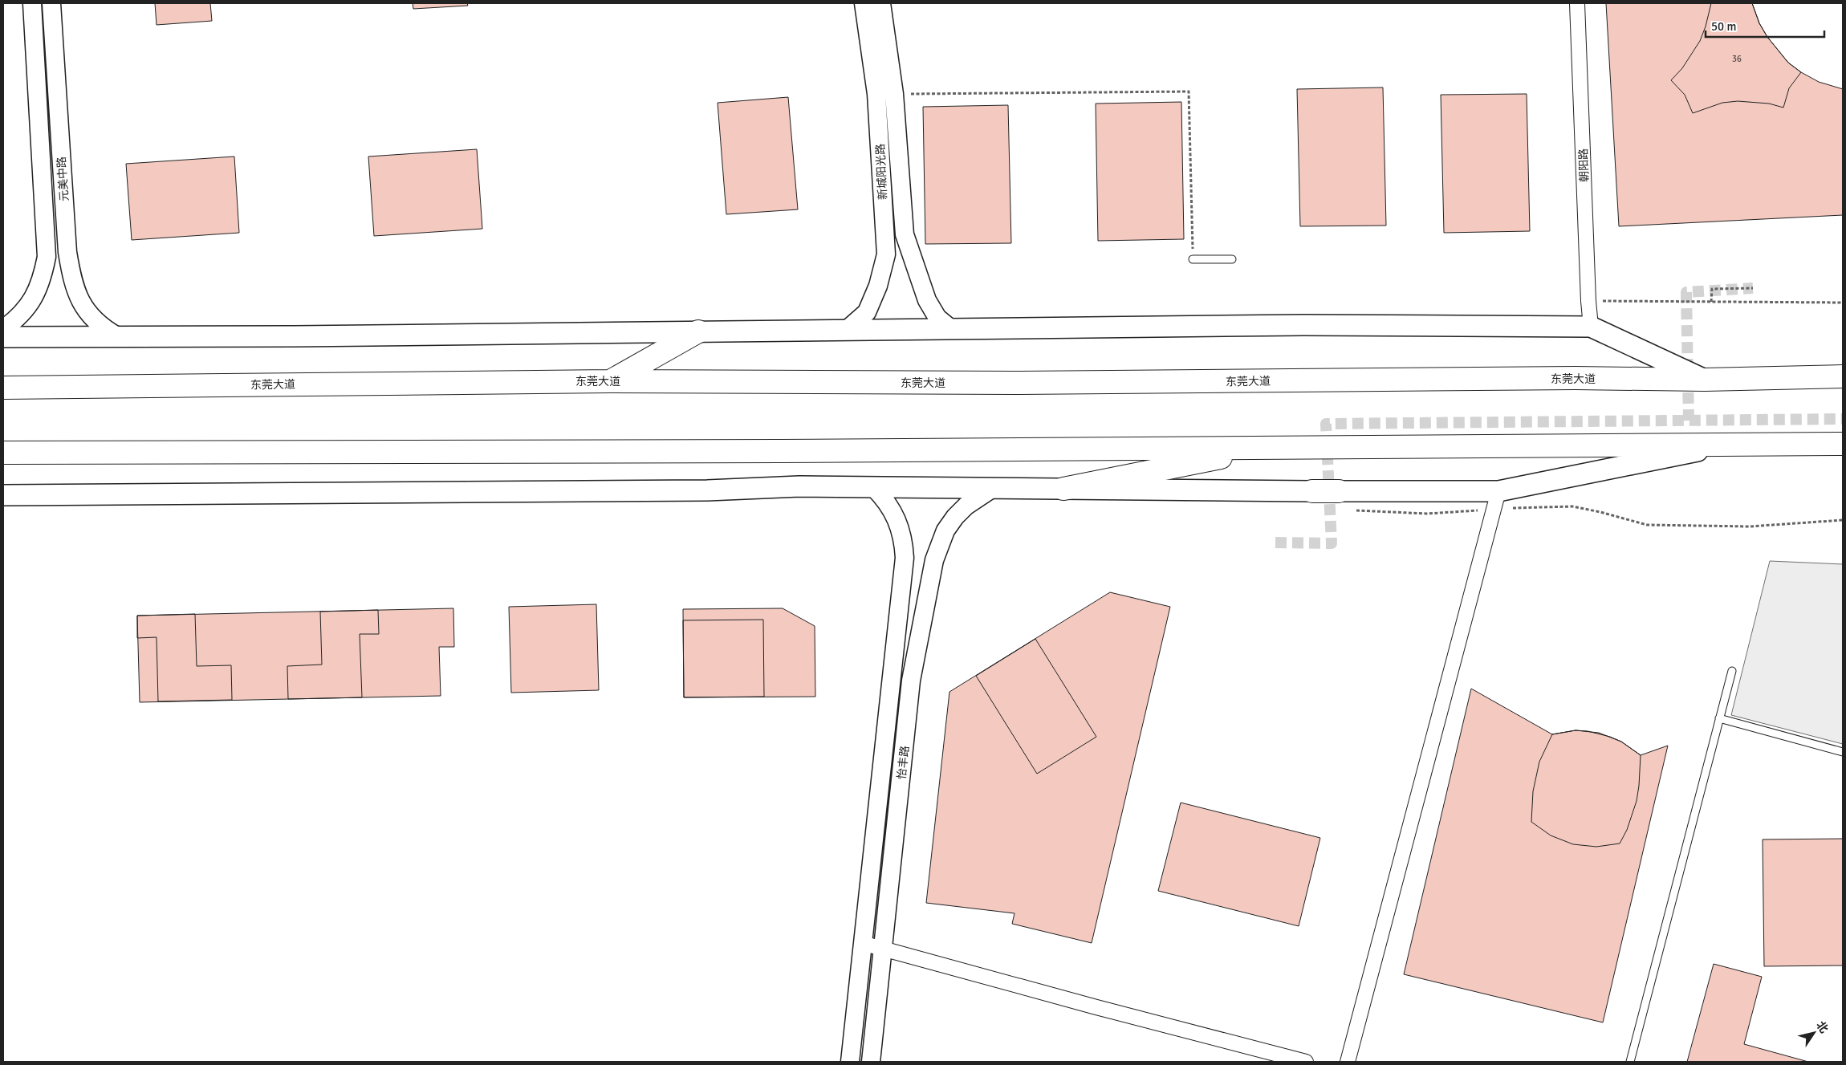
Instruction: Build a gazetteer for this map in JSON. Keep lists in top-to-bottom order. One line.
{"streets":{"main road":["东莞大道"],"street":["朝阳路","新城阳光路","元美中路","怡丰路"]},"house_numbers":["36"],"scale_bar":"50 m","north":"top right"}
